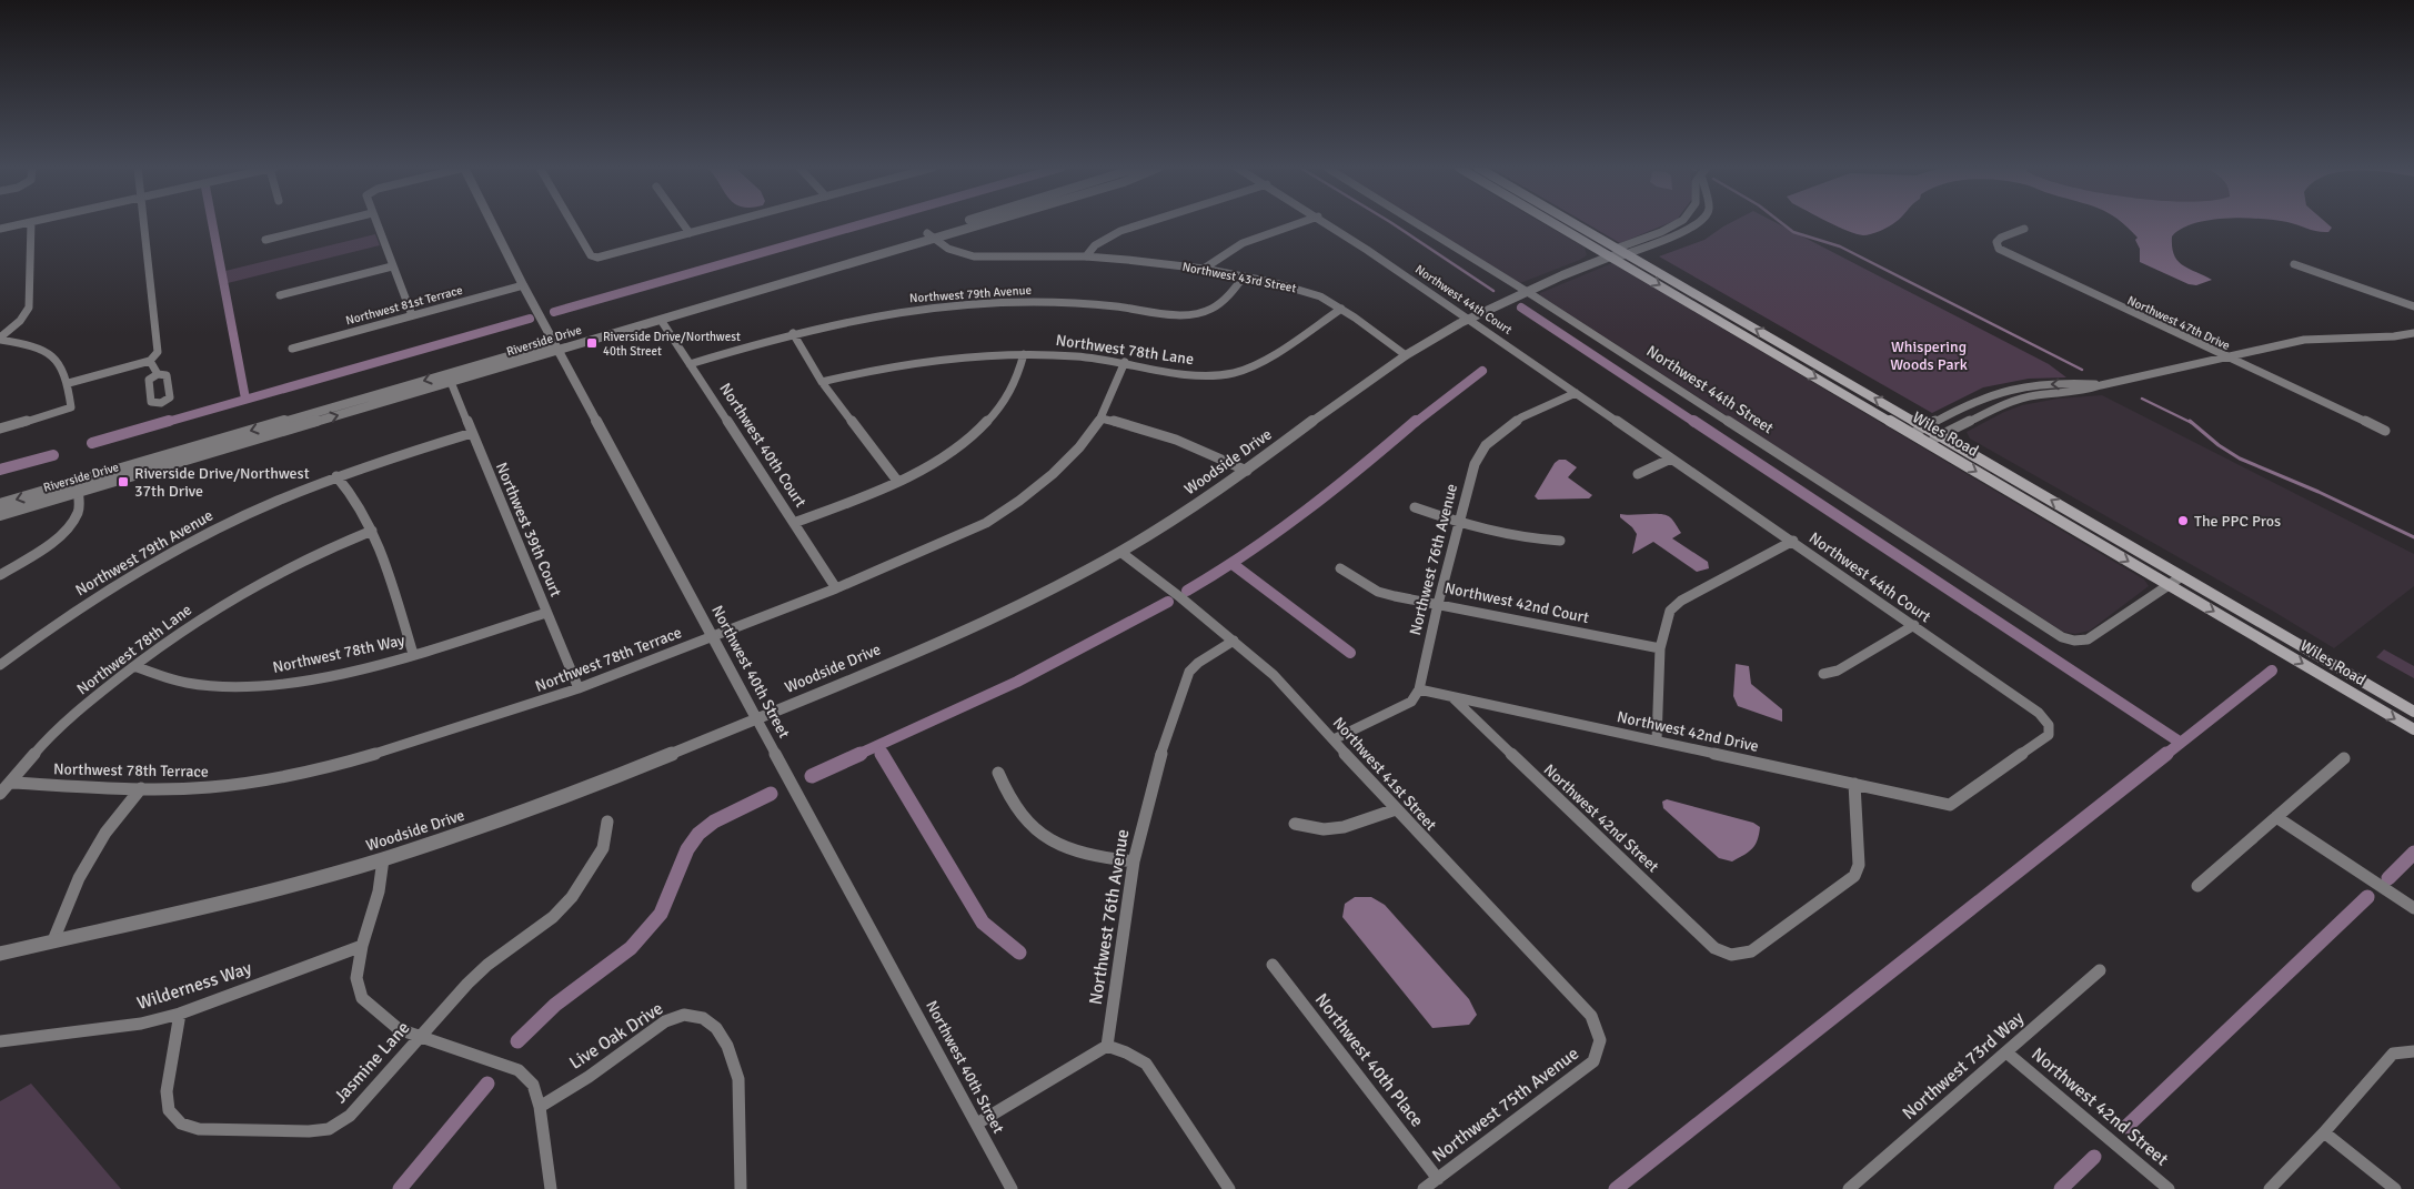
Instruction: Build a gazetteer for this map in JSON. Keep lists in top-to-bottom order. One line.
{"streets":{"main road":["Wiles Road"],"street":["Northwest 43rd Street","Northwest 79th Avenue","Northwest 44th Court","Northwest 81st Terrace","Northwest 47th Drive","Riverside Drive","Northwest 78th Lane","Northwest 44th Street","Northwest 40th Court","Woodside Drive","Northwest 39th Court","Northwest 76th Avenue","Northwest 42nd Court","Northwest 78th Way","Northwest 78th Terrace","Northwest 40th Street","Northwest 42nd Drive","Northwest 41st Street","Northwest 42nd Street","Wilderness Way","Live Oak Drive","Northwest 40th Place","Jasmine Lane","Northwest 73rd Way","Northwest 75th Avenue"]},"crossings":[["Northwest 43rd Street","Northwest 79th Avenue"],["Northwest 43rd Street","Riverside Drive"],["Northwest 43rd Street","Northwest 78th Lane"],["Northwest 43rd Street","Woodside Drive"],["Northwest 79th Avenue","Northwest 40th Court"],["Northwest 79th Avenue","Northwest 39th Court"],["Northwest 44th Court","Woodside Drive"],["Northwest 44th Court","Northwest 76th Avenue"],["Northwest 44th Court","Northwest 42nd Drive"],["Northwest 81st Terrace","Northwest 40th Street"],["Riverside Drive","Northwest 40th Court"],["Riverside Drive","Northwest 39th Court"],["Riverside Drive","Northwest 40th Street"],["Northwest 78th Lane","Northwest 78th Way"],["Northwest 78th Lane","Northwest 78th Terrace"],["Northwest 44th Street","Wiles Road"],["Northwest 44th Street","Woodside Drive"],["Wiles Road","Woodside Drive"],["Northwest 40th Court","Northwest 78th Terrace"],["Woodside Drive","Northwest 40th Street"],["Woodside Drive","Northwest 41st Street"],["Northwest 39th Court","Northwest 78th Way"],["Northwest 39th Court","Northwest 78th Terrace"],["Northwest 76th Avenue","Northwest 42nd Court"],["Northwest 76th Avenue","Northwest 42nd Drive"],["Northwest 76th Avenue","Northwest 41st Street"],["Northwest 78th Terrace","Northwest 40th Street"],["Northwest 42nd Drive","Northwest 42nd Street"],["Northwest 41st Street","Northwest 75th Avenue"],["Northwest 42nd Street","Northwest 73rd Way"],["Wilderness Way","Jasmine Lane"],["Northwest 40th Place","Northwest 75th Avenue"]],"parks":["Whispering Woods Park"],"places":{"transit":["Riverside Drive/Northwest 40th Street","Riverside Drive/Northwest 37th Drive"],"other":["The PPC Pros"]}}
